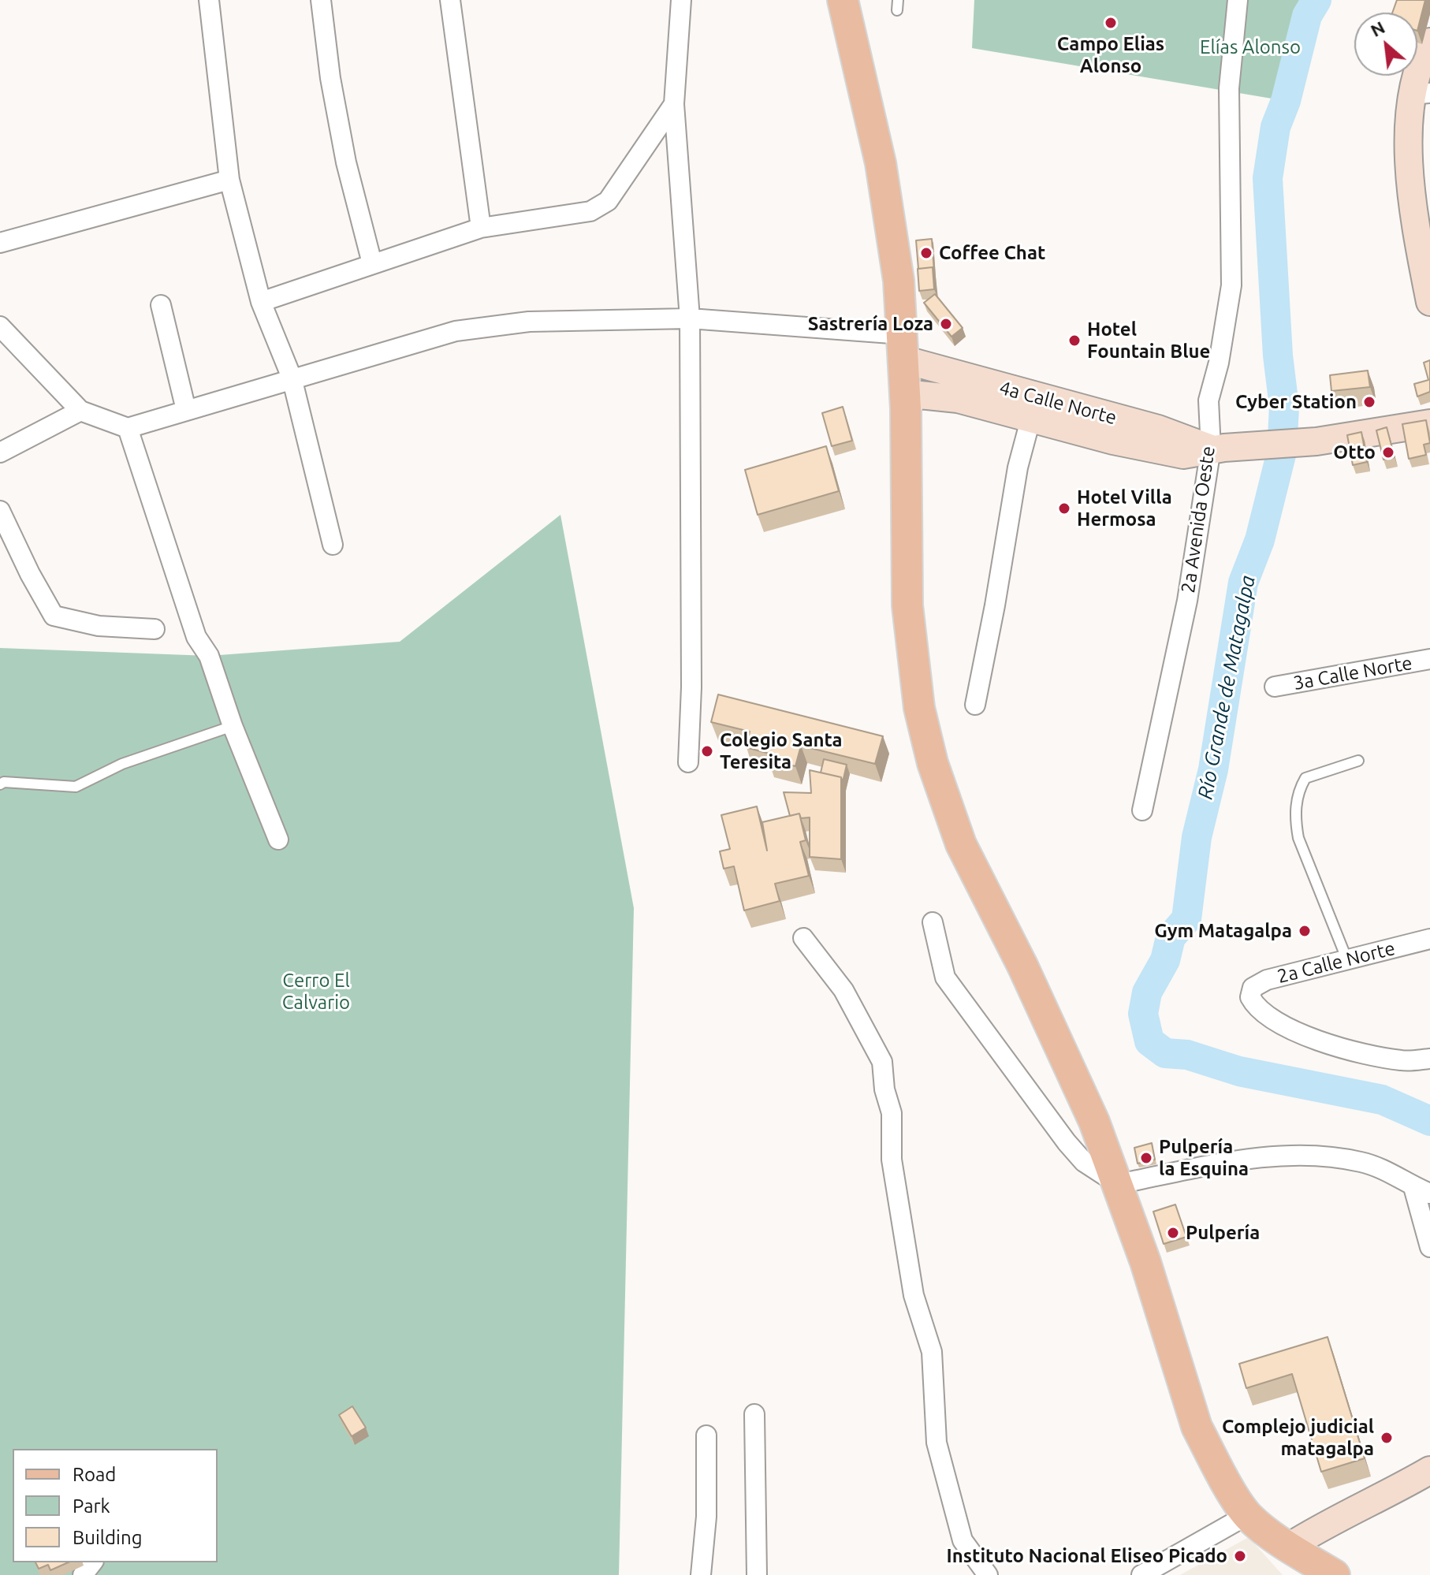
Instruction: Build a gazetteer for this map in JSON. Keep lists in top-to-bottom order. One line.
{"streets":{"street":["4a Calle Norte","2a Avenida Oeste","3a Calle Norte","2a Calle Norte"]},"crossings":[["4a Calle Norte","2a Avenida Oeste"]],"water":["Río Grande de Matagalpa"],"parks":["Elías Alonso","Cerro El Calvario"],"places":["Campo Elias Alonso","Coffee Chat","Sastrería Loza","Hotel Fountain Blue","Cyber Station","Otto","Hotel Villa Hermosa","Colegio Santa Teresita","Gym Matagalpa","Pulpería la Esquina","Pulpería","Complejo judicial matagalpa","Instituto Nacional Eliseo Picado"],"legend":["Road","Park","Building"],"north":"top left"}
